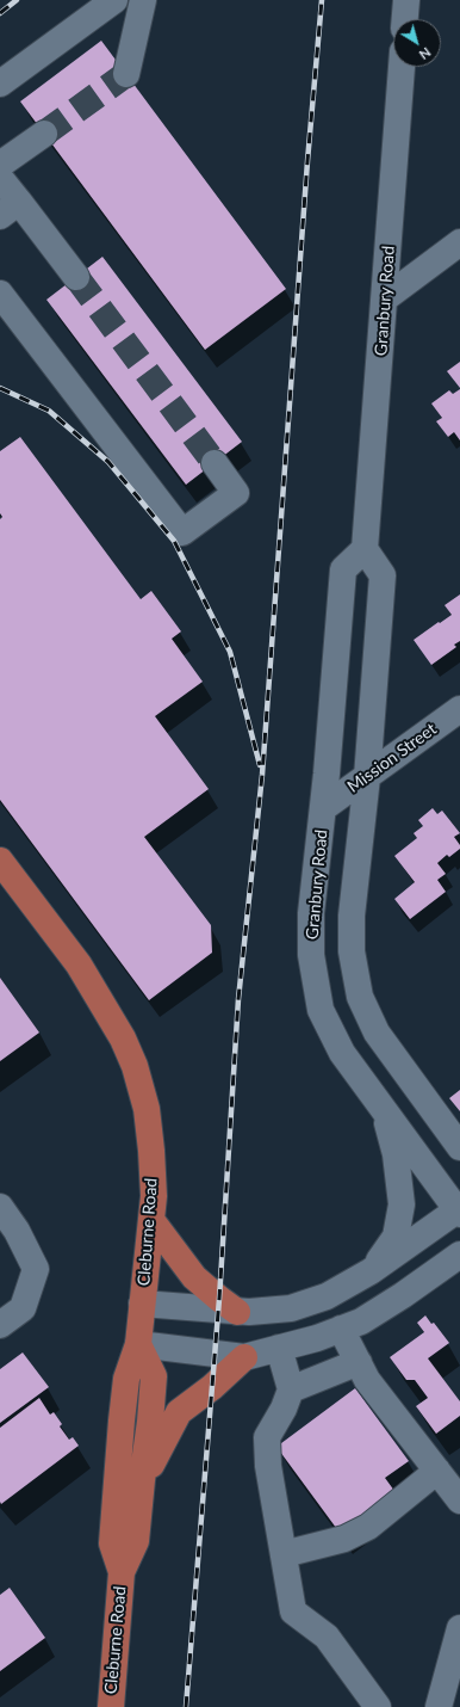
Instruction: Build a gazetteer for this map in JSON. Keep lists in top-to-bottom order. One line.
{"streets":{"main road":["Cleburne Road"],"street":["Granbury Road","Mission Street"]},"crossings":[["Granbury Road","Mission Street"]],"north":"bottom right"}
